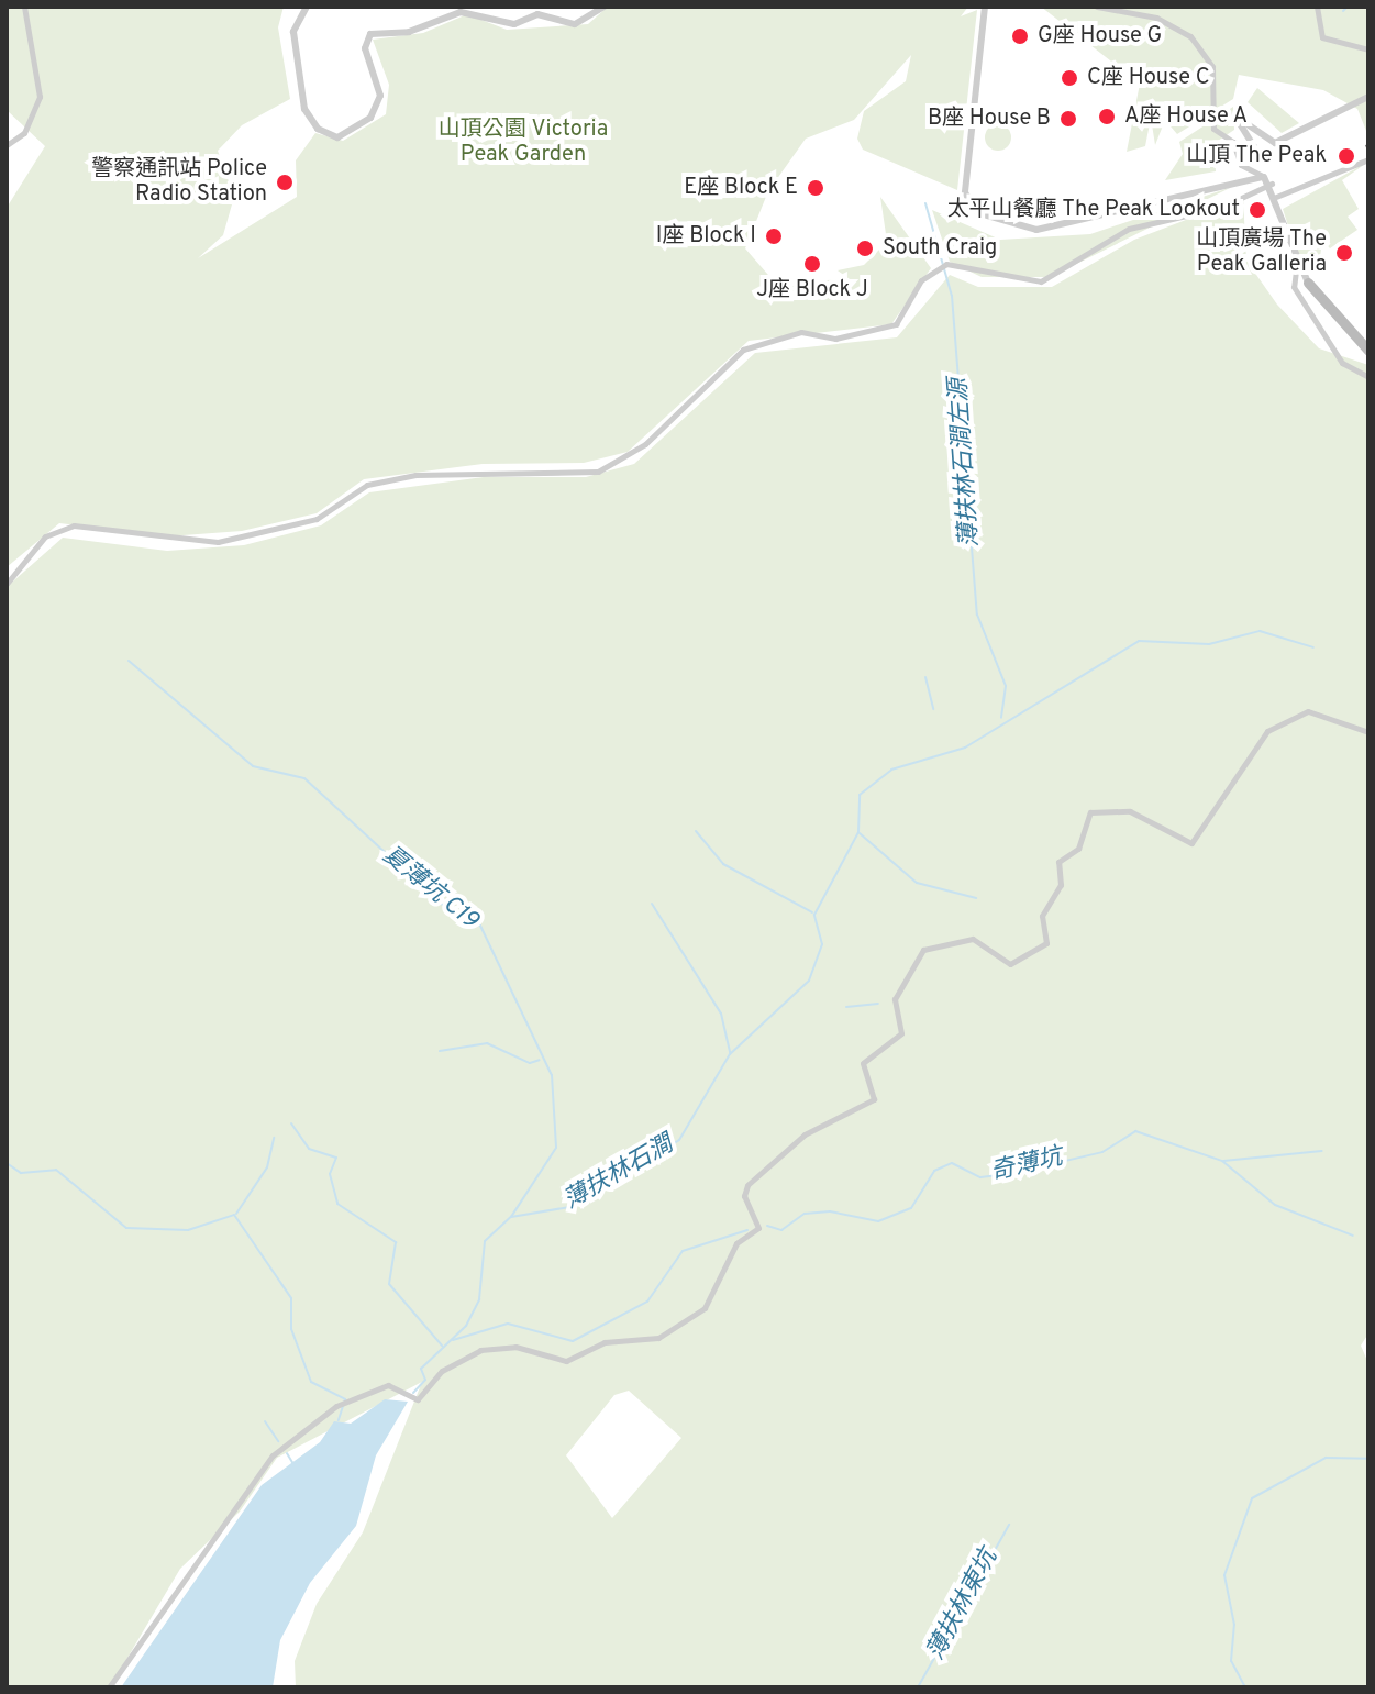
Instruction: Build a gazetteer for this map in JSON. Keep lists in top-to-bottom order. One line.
{"water":["薄扶林石澗左源","夏薄坑 C19","奇薄坑","薄扶林石澗","薄扶林東坑"],"parks":["山頂公園 Victoria Peak Garden"],"places":["G座 House G","C座 House C","A座 House A","B座 House B","山頂 The Peak","警察通訊站 Police Radio Station","E座 Block E","太平山餐廳 The Peak Lookout","I座 Block I","South Craig","山頂廣場 The Peak Galleria","J座 Block J"]}
